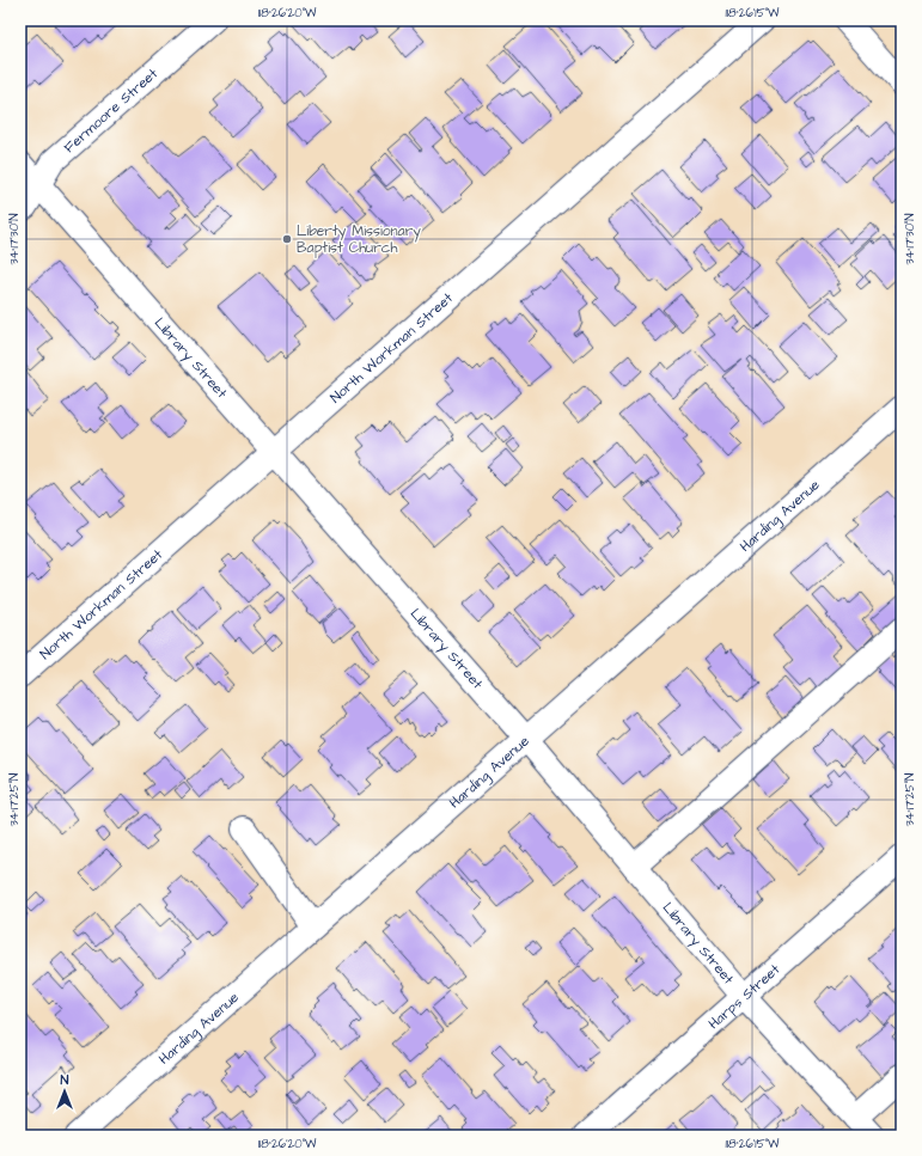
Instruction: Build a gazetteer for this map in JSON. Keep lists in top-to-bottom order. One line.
{"streets":{"street":["Fermoore Street","North Workman Street","Library Street","Harding Avenue","Harps Street"]},"crossings":[["Fermoore Street","Library Street"],["North Workman Street","Library Street"],["Library Street","Harding Avenue"],["Library Street","Harps Street"]],"places":["Liberty Missionary Baptist Church"],"north":"top","coordinates":["118°26'20\"W","118°26'15\"W","34°17'30\"N","34°17'25\"N"]}
